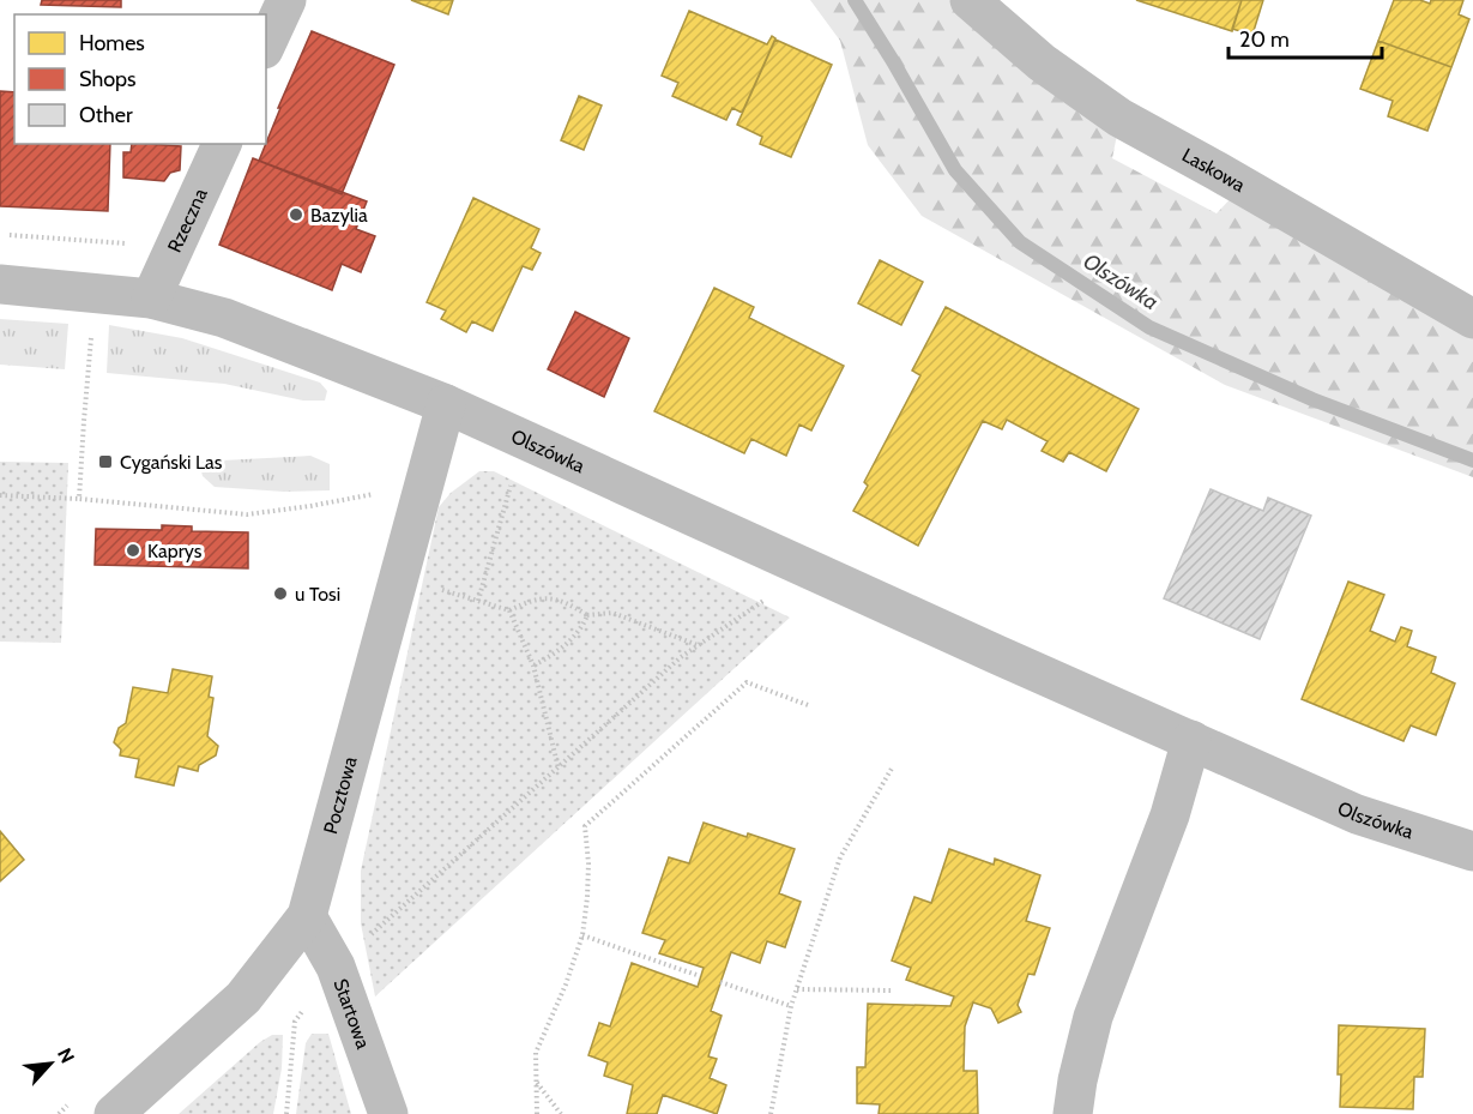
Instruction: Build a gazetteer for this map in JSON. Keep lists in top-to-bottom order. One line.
{"streets":{"street":["Laskowa","Rzeczna","Olszówka","Pocztowa","Startowa"]},"crossings":[["Rzeczna","Olszówka"],["Olszówka","Pocztowa"],["Pocztowa","Startowa"]],"water":["Olszówka"],"places":{"other":["Bazylia","Kaprys","u Tosi"],"transit":["Cygański Las"]},"legend":["Homes","Shops","Other"],"scale_bar":"20 m","north":"top right"}
